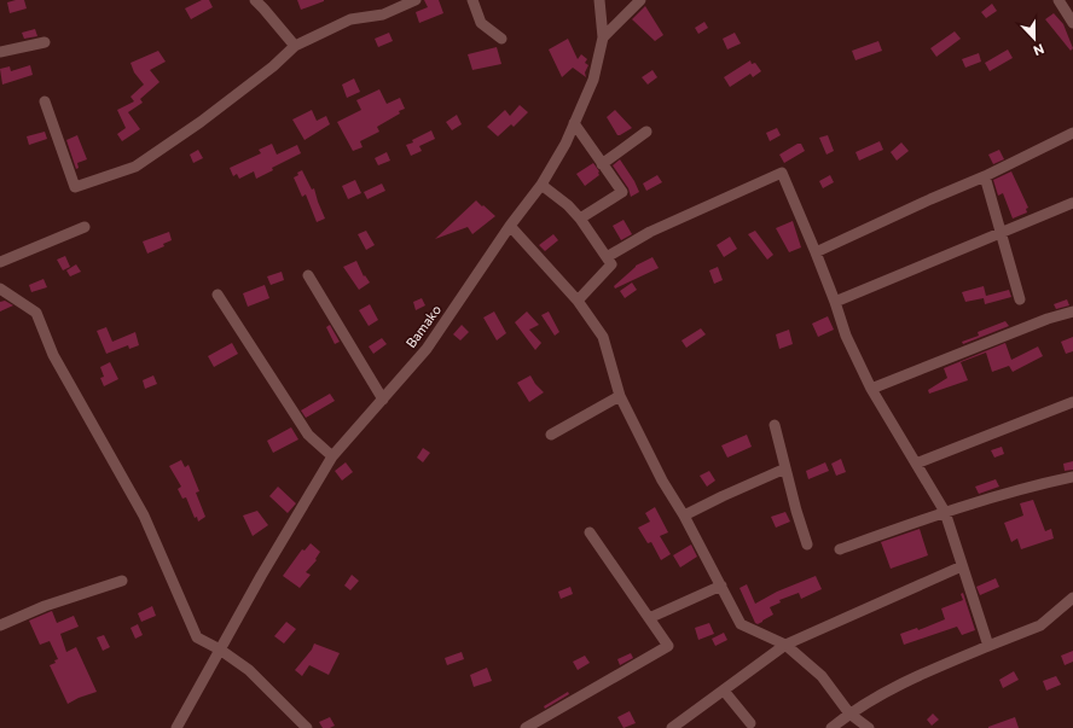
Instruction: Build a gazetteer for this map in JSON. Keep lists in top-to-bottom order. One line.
{"streets":{"street":["Bamako"]},"north":"bottom"}
